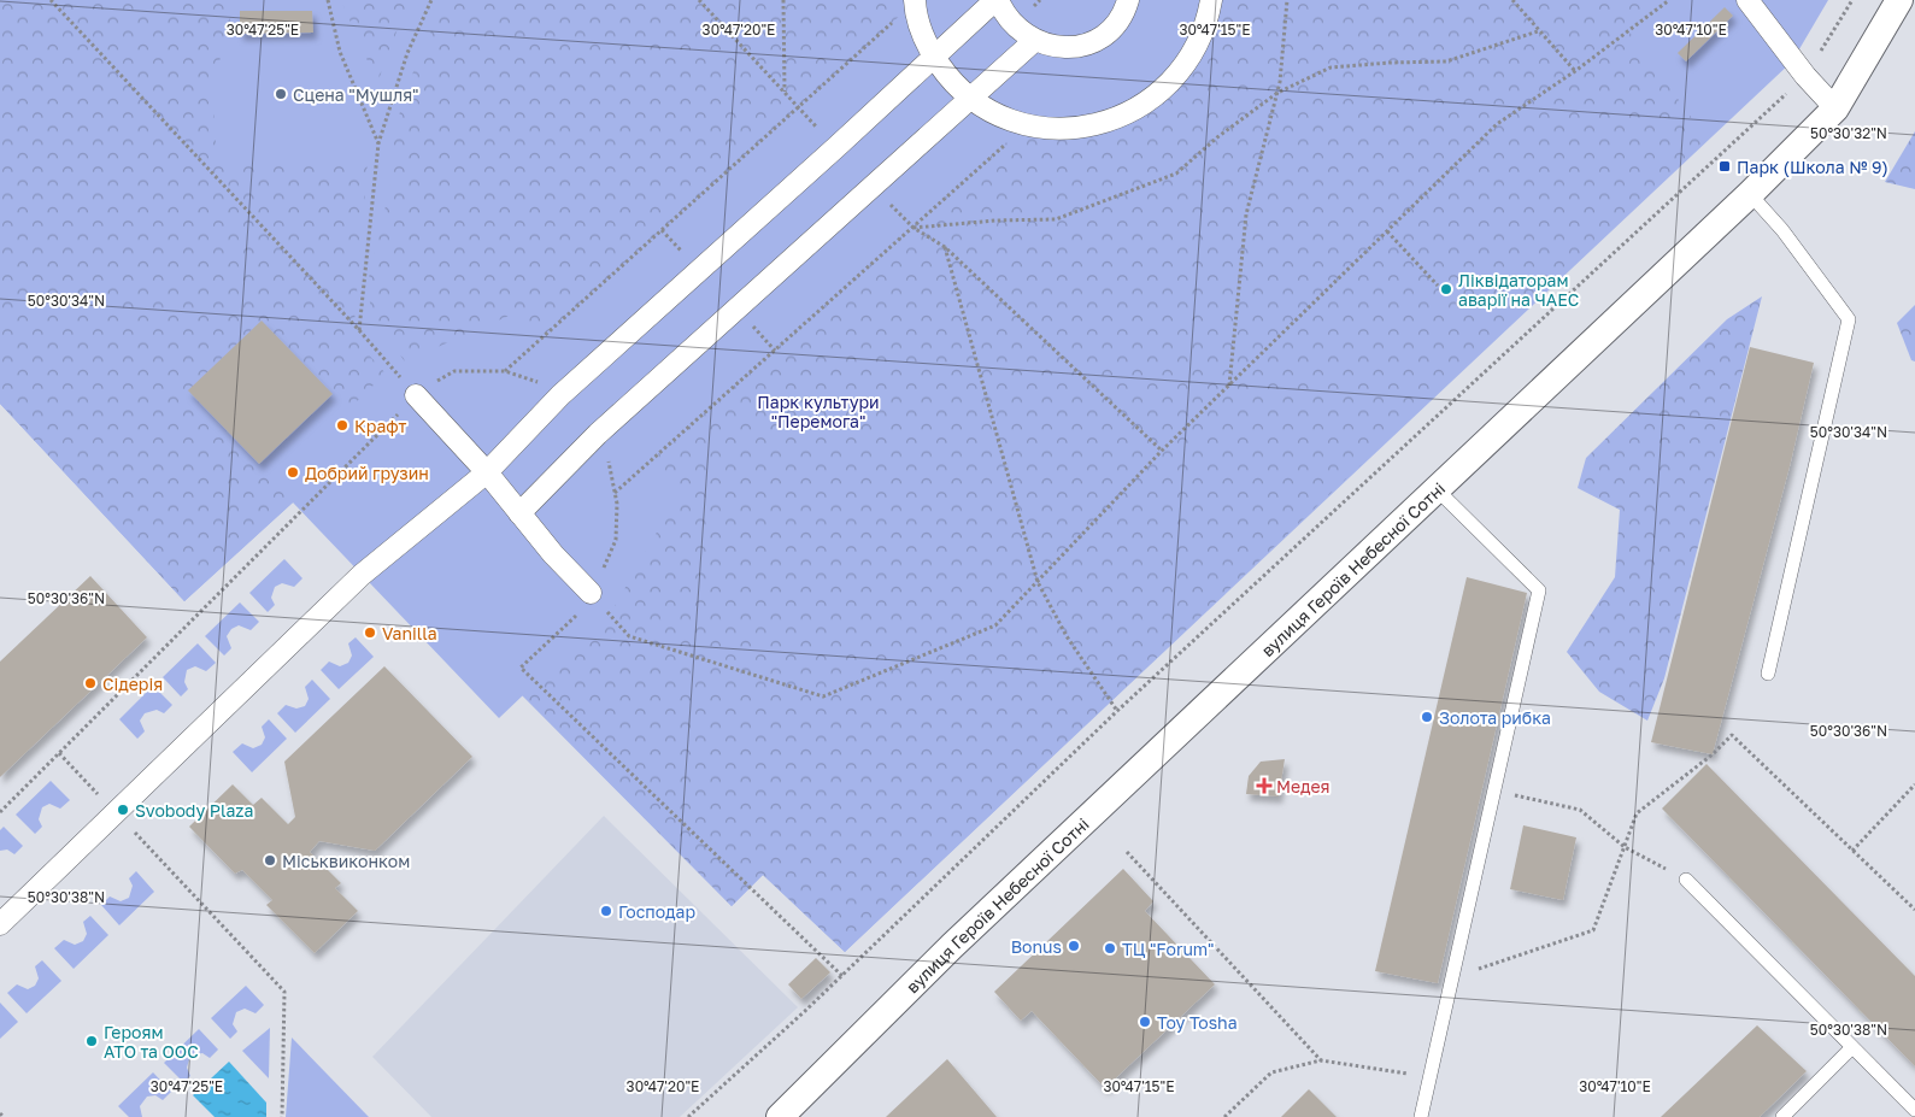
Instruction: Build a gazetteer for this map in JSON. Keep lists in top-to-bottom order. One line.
{"streets":{"street":["вулиця Героїв Небесної Сотні"]},"parks":["Парк культури \"Перемога\""],"places":{"other":["Сцена \"Мушля\"","Ліквідаторам аварії на ЧАЕС","Крафт","Добрий грузин","Vanilla","Сідерія","Золота рибка","Svobody Plaza","Міськвиконком","Господар","Bonus","ТЦ \"Forum\"","Toy Tosha","Героям АТО та ООС"],"transit":["Парк (Школа № 9)"],"health":["Медея"]},"coordinates":["30°47'25\"E","30°47'20\"E","30°47'15\"E","30°47'10\"E","50°30'32\"N","50°30'34\"N","50°30'36\"N","50°30'38\"N"]}
